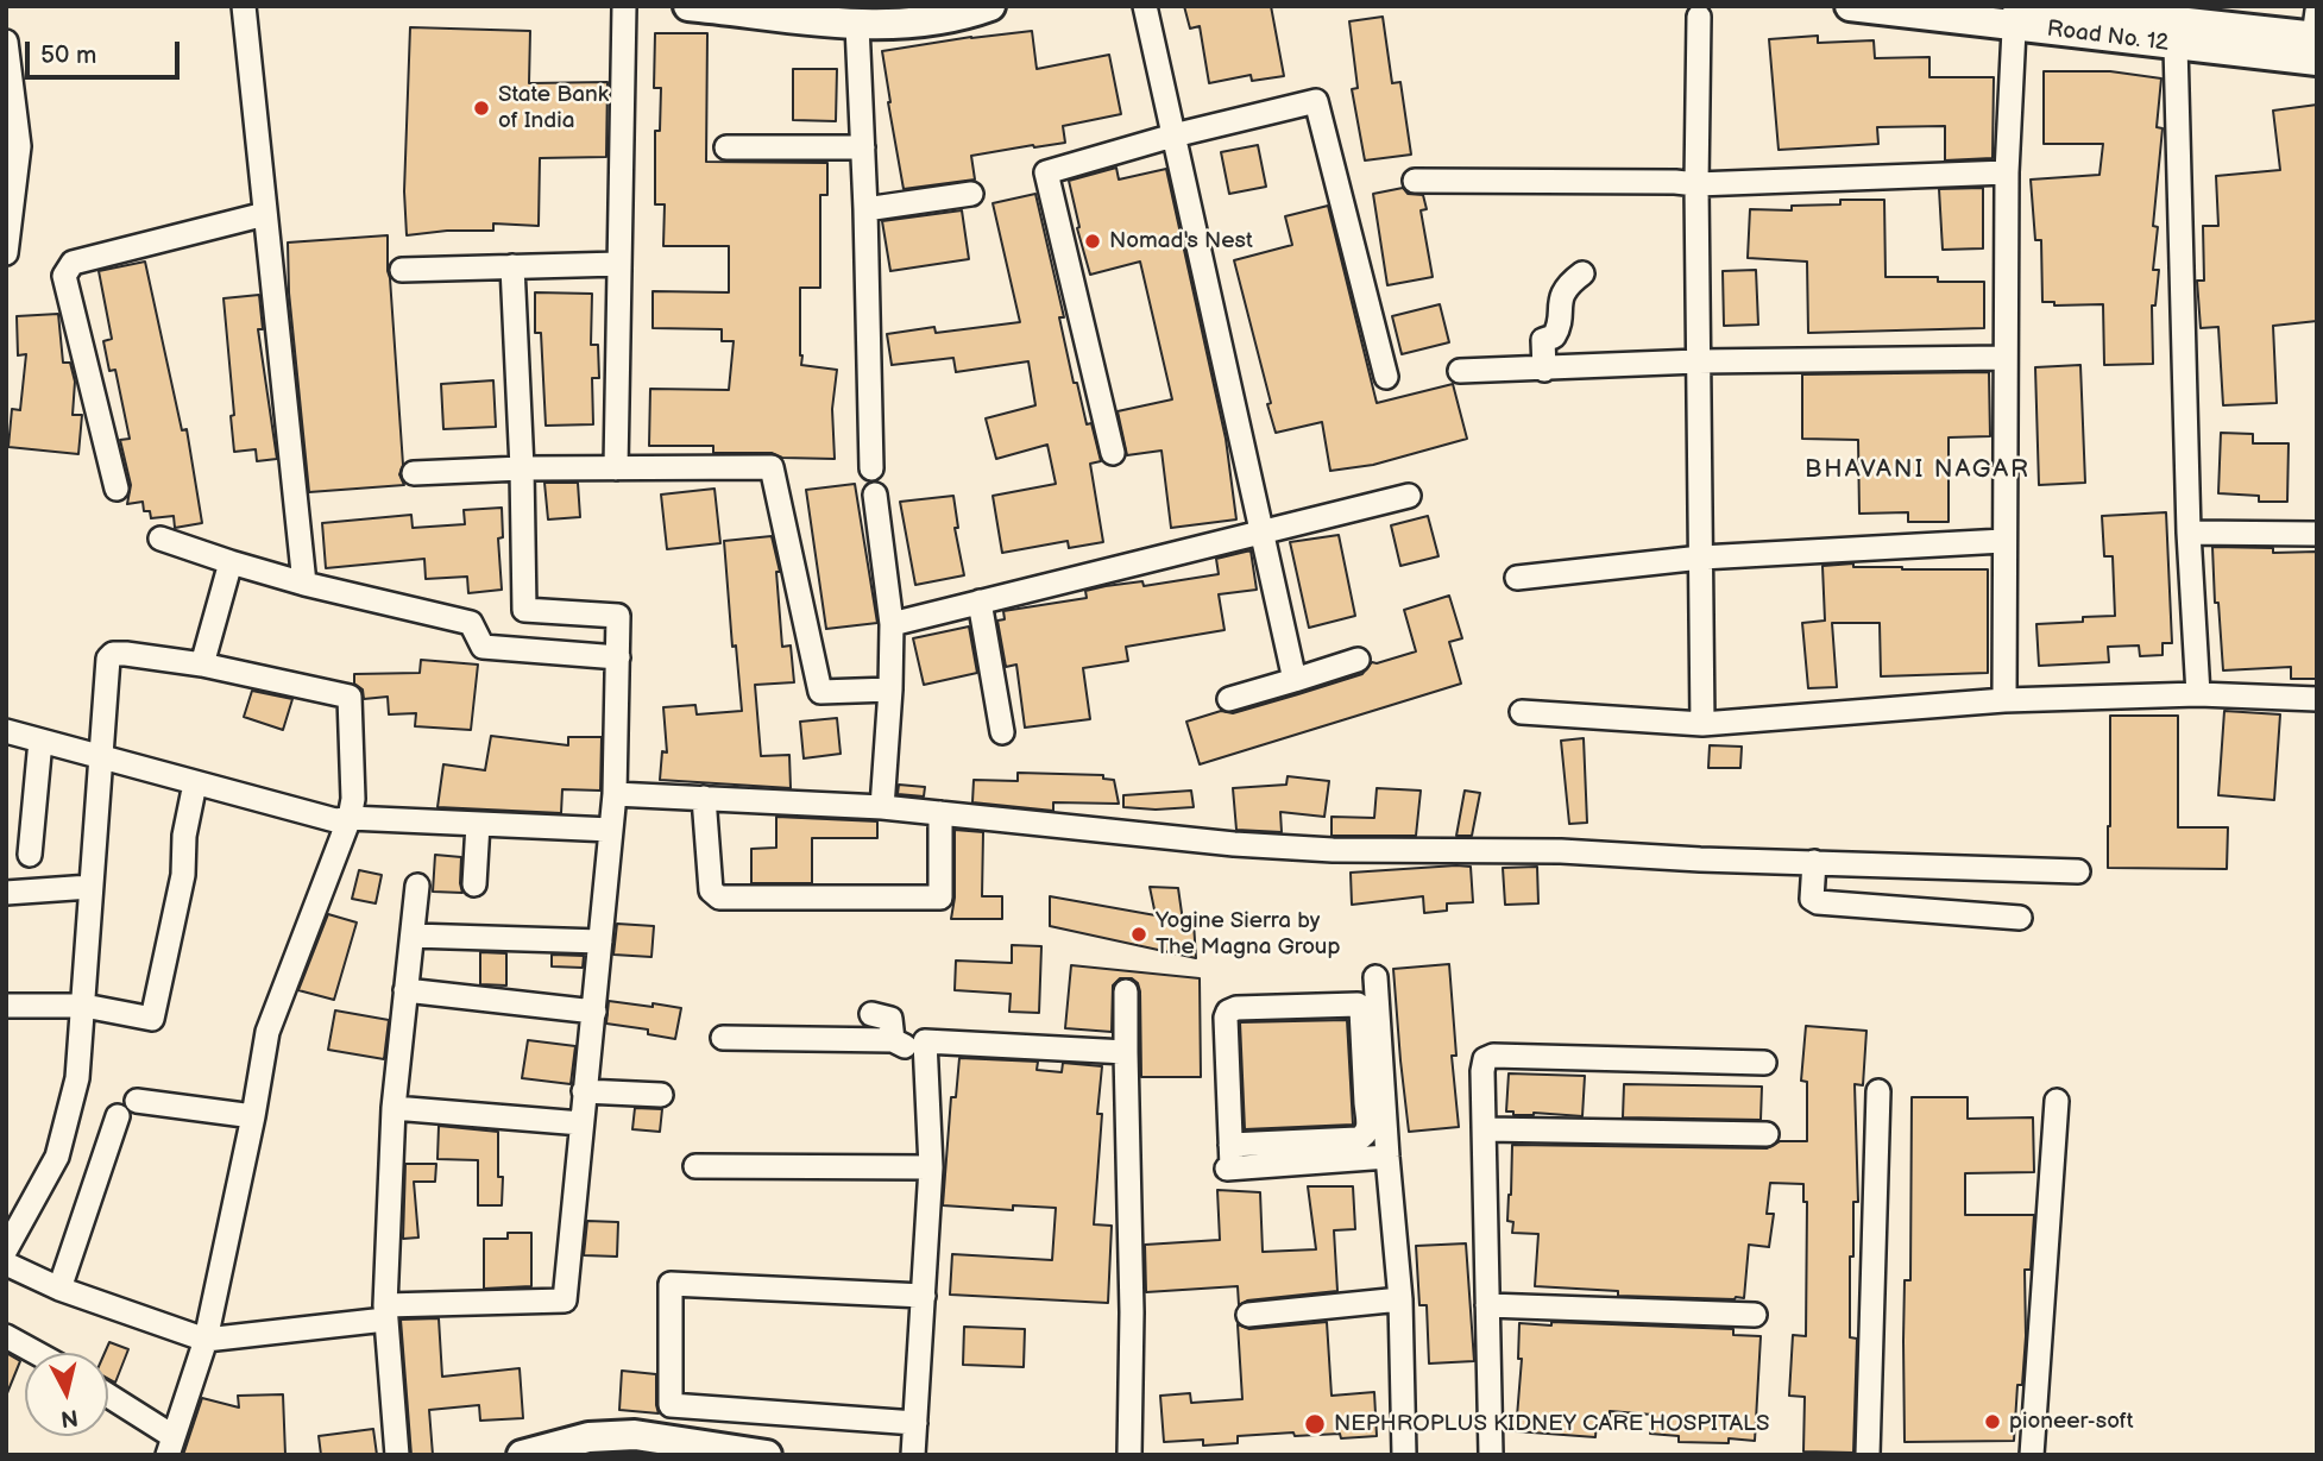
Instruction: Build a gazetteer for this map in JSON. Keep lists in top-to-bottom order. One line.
{"streets":{"main road":["Road No. 12"]},"districts":["BHAVANI NAGAR"],"places":["State Bank of India","Nomad's Nest","Yogine Sierra by The Magna Group","pioneer-soft","NEPHROPLUS KIDNEY CARE HOSPITALS"],"scale_bar":"50 m","north":"bottom"}
